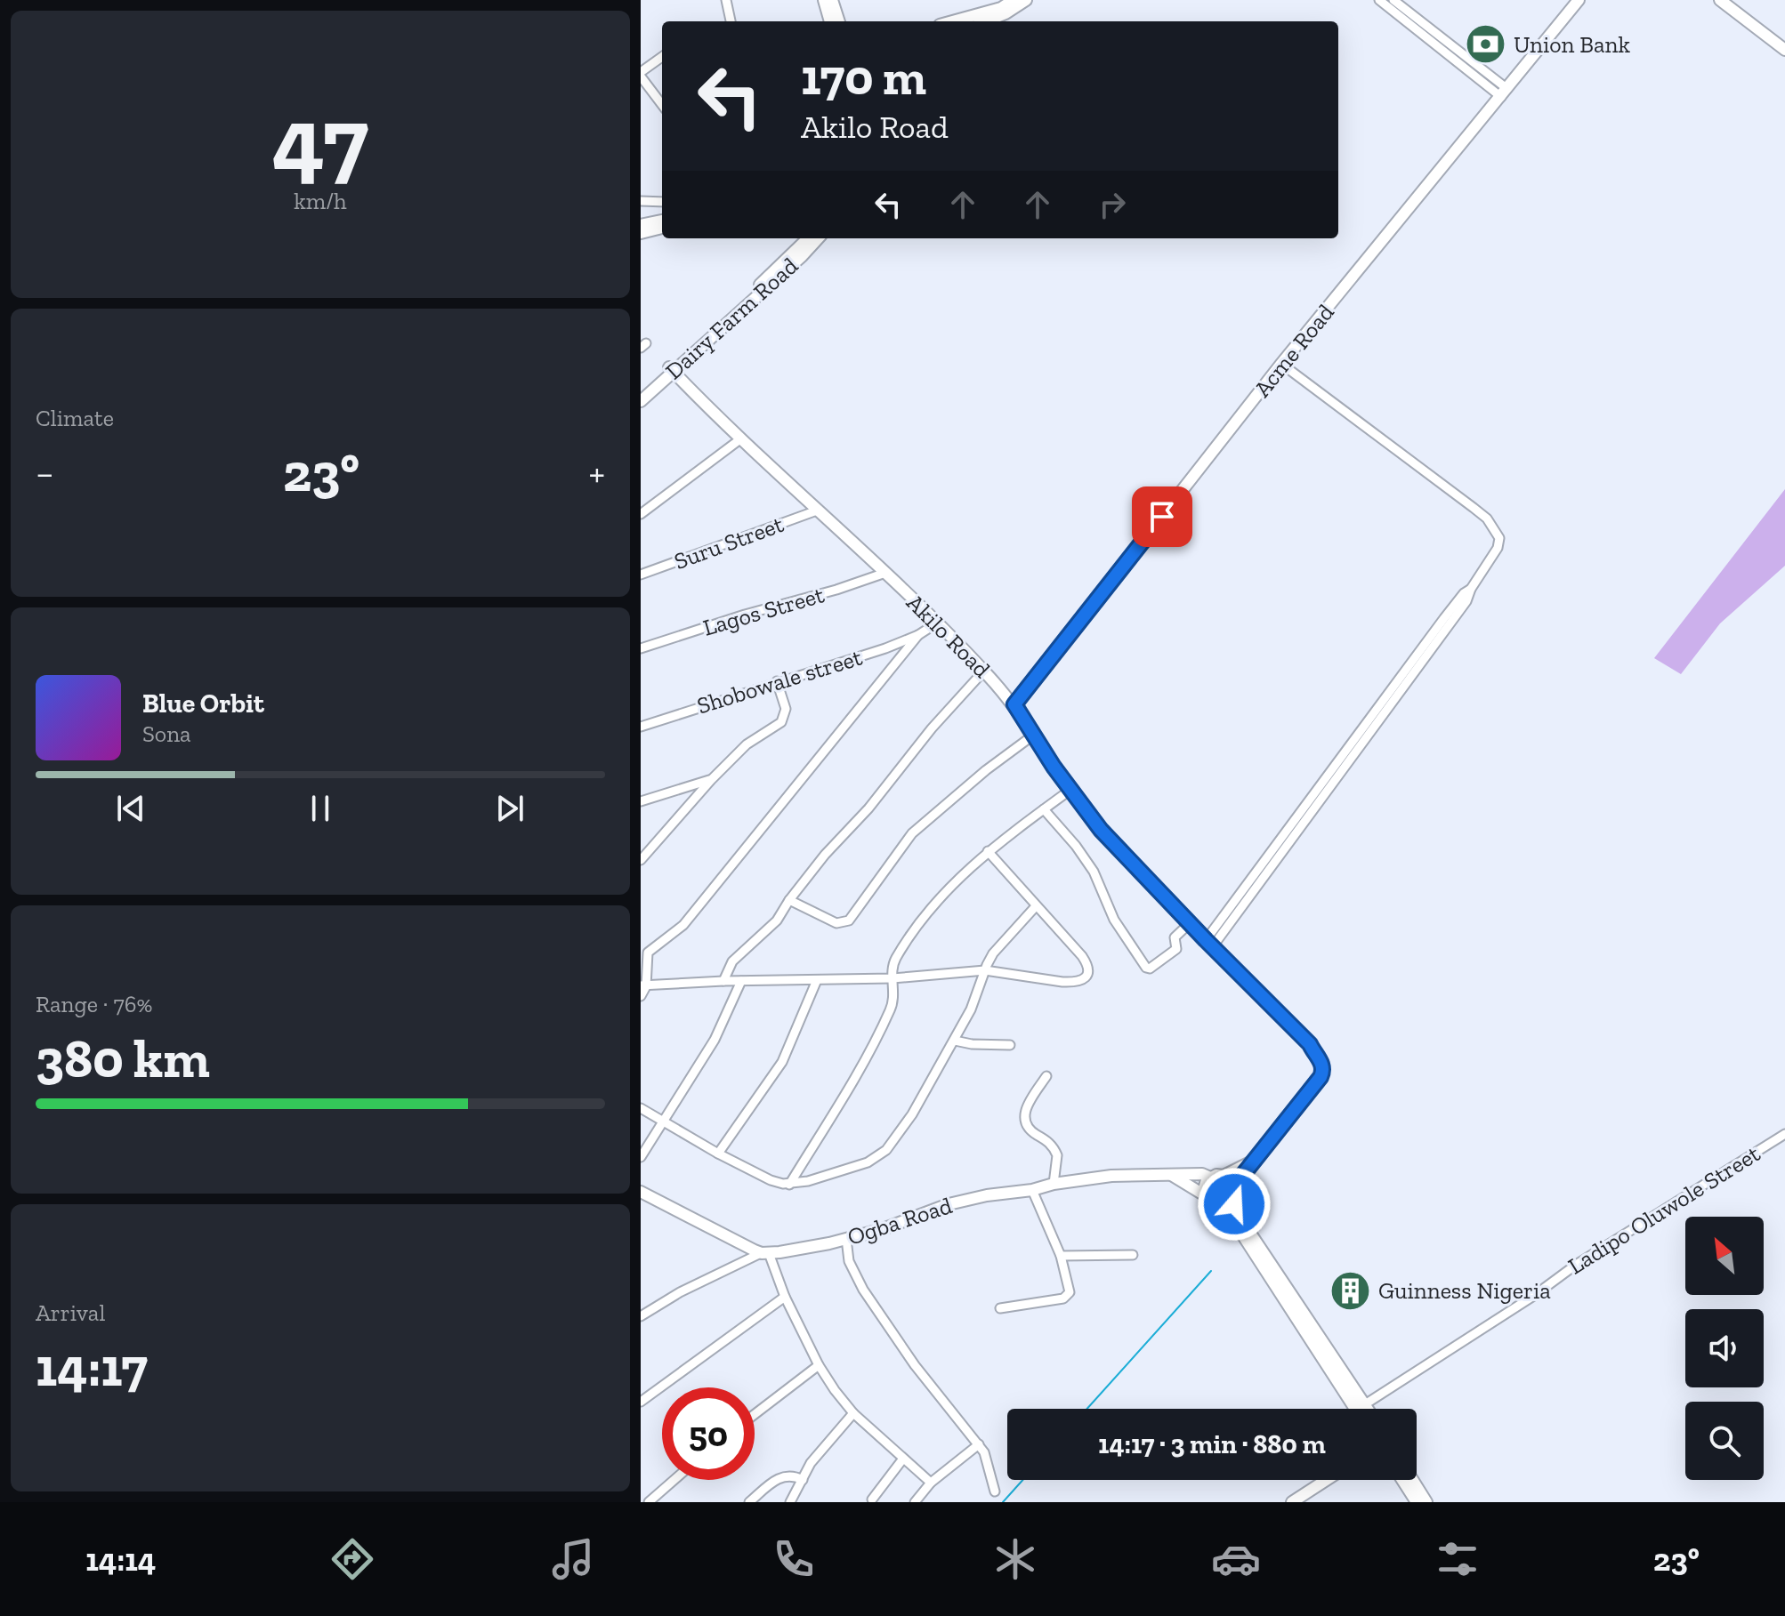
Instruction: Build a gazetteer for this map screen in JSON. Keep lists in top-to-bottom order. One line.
{"streets":{"street":["Dairy Farm Road","Acme Road","Suru Street","Lagos Street","Akilo Road","Shobowale street","Ladipo Oluwole Street","Ogba Road"]},"crossings":[["Dairy Farm Road","Akilo Road"],["Acme Road","Akilo Road"],["Suru Street","Akilo Road"],["Lagos Street","Akilo Road"],["Akilo Road","Ogba Road"]],"places":{"bank":["Union Bank"],"building":["Guinness Nigeria"]},"north":"top left","page":{"tile":[["47","km/h"],"Climate",["Range · 76%","380 km"],["Arrival","14:17"]],"turn":["170 m","Akilo Road"],"heat":["−","23°","+"],"song":["Blue Orbit","Sona"],"limit":"50","trip":"14:17 · 3 min · 880 m","tabs":["14:14","23°"]}}
